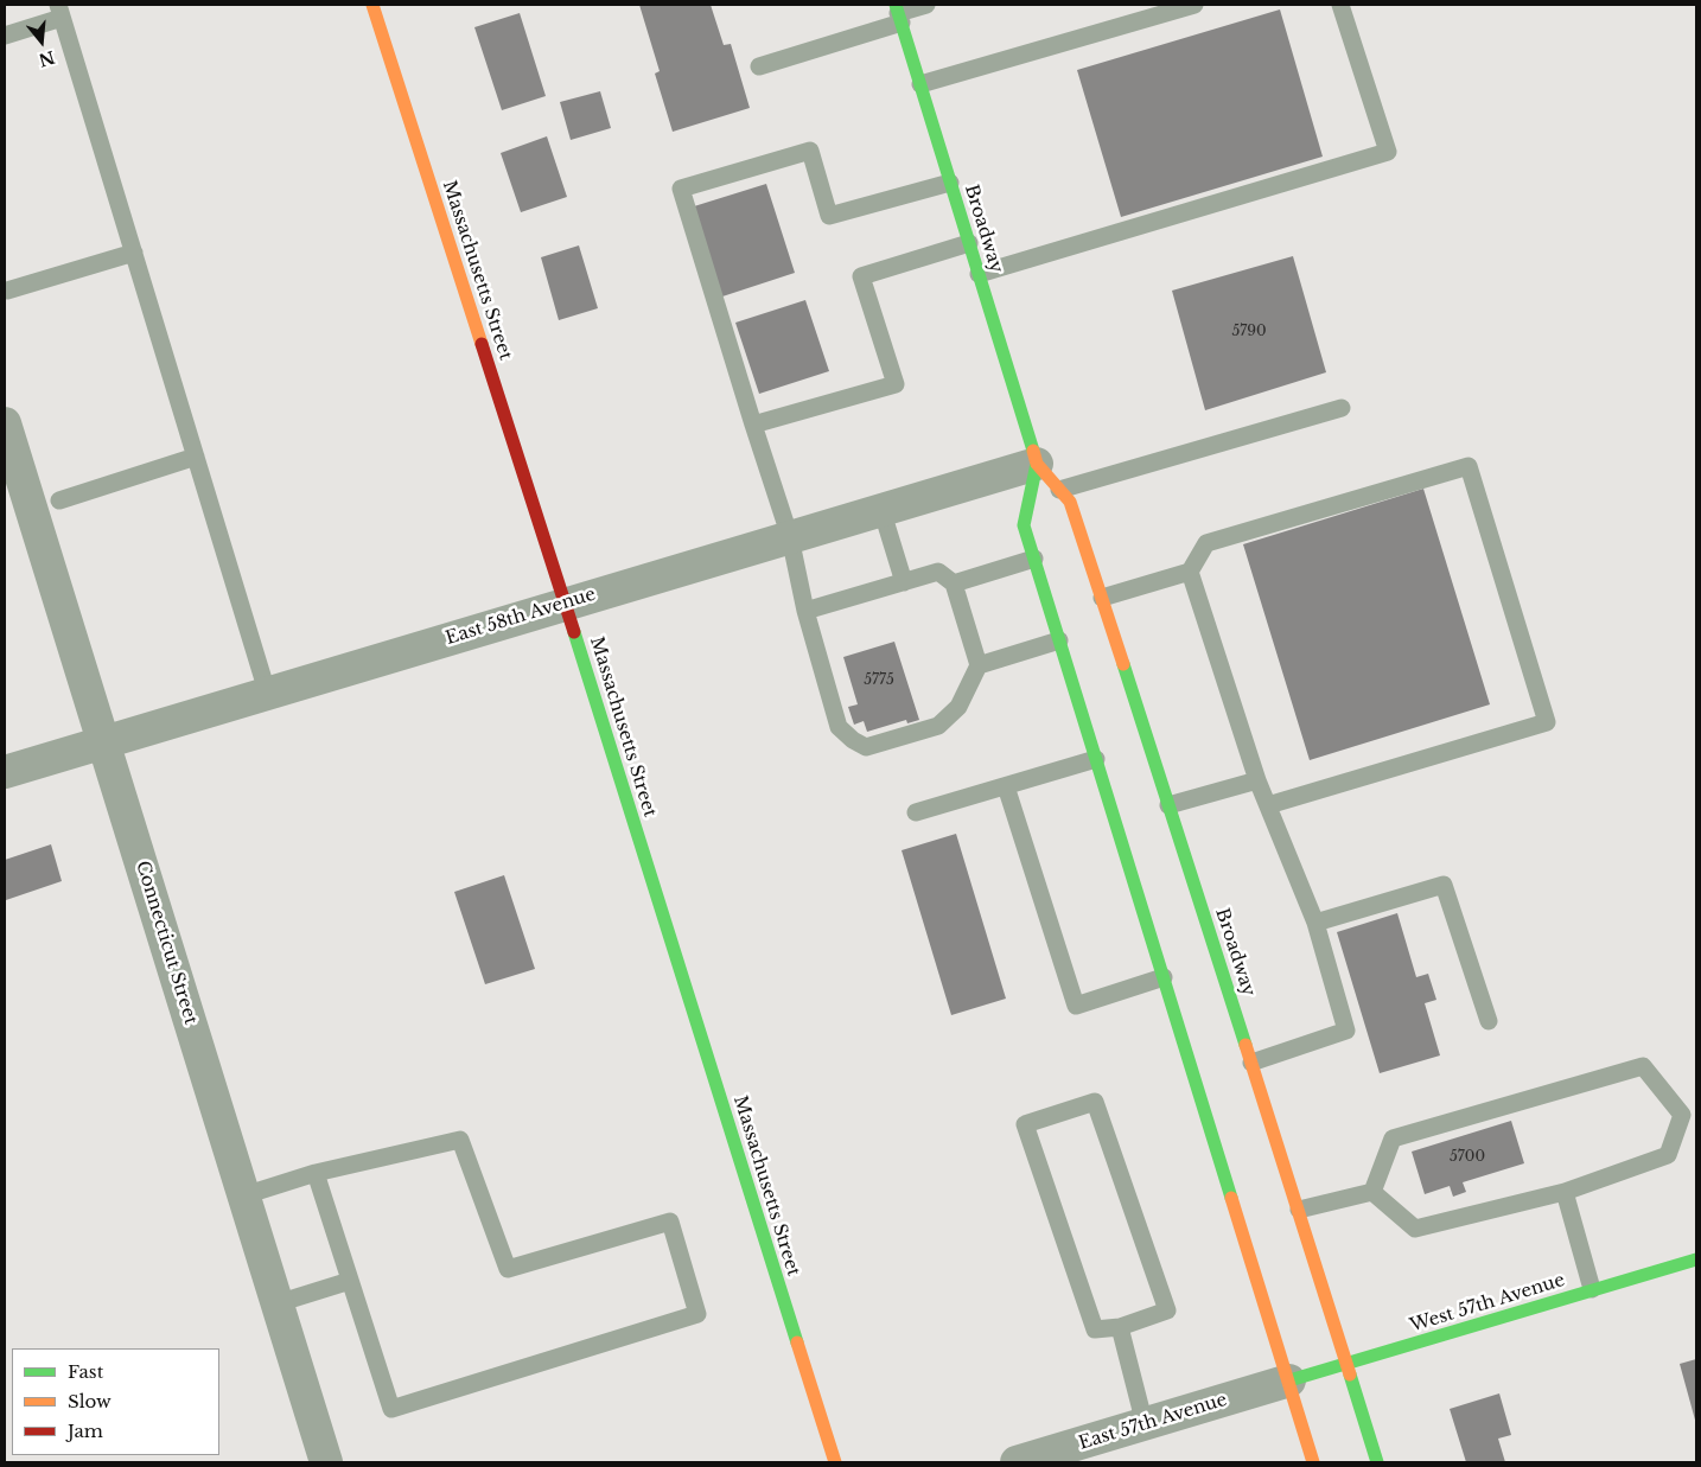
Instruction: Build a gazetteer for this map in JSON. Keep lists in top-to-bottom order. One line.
{"streets":{"main road":["Broadway","Massachusetts Street","West 57th Avenue"],"street":["East 58th Avenue","Connecticut Street","East 57th Avenue"]},"crossings":[["Broadway","East 58th Avenue"],["Broadway","West 57th Avenue"],["Broadway","East 57th Avenue"],["Massachusetts Street","East 58th Avenue"],["East 58th Avenue","Connecticut Street"],["West 57th Avenue","East 57th Avenue"]],"house_numbers":["5790","5775","5700"],"legend":["Fast","Slow","Jam"],"north":"bottom"}
